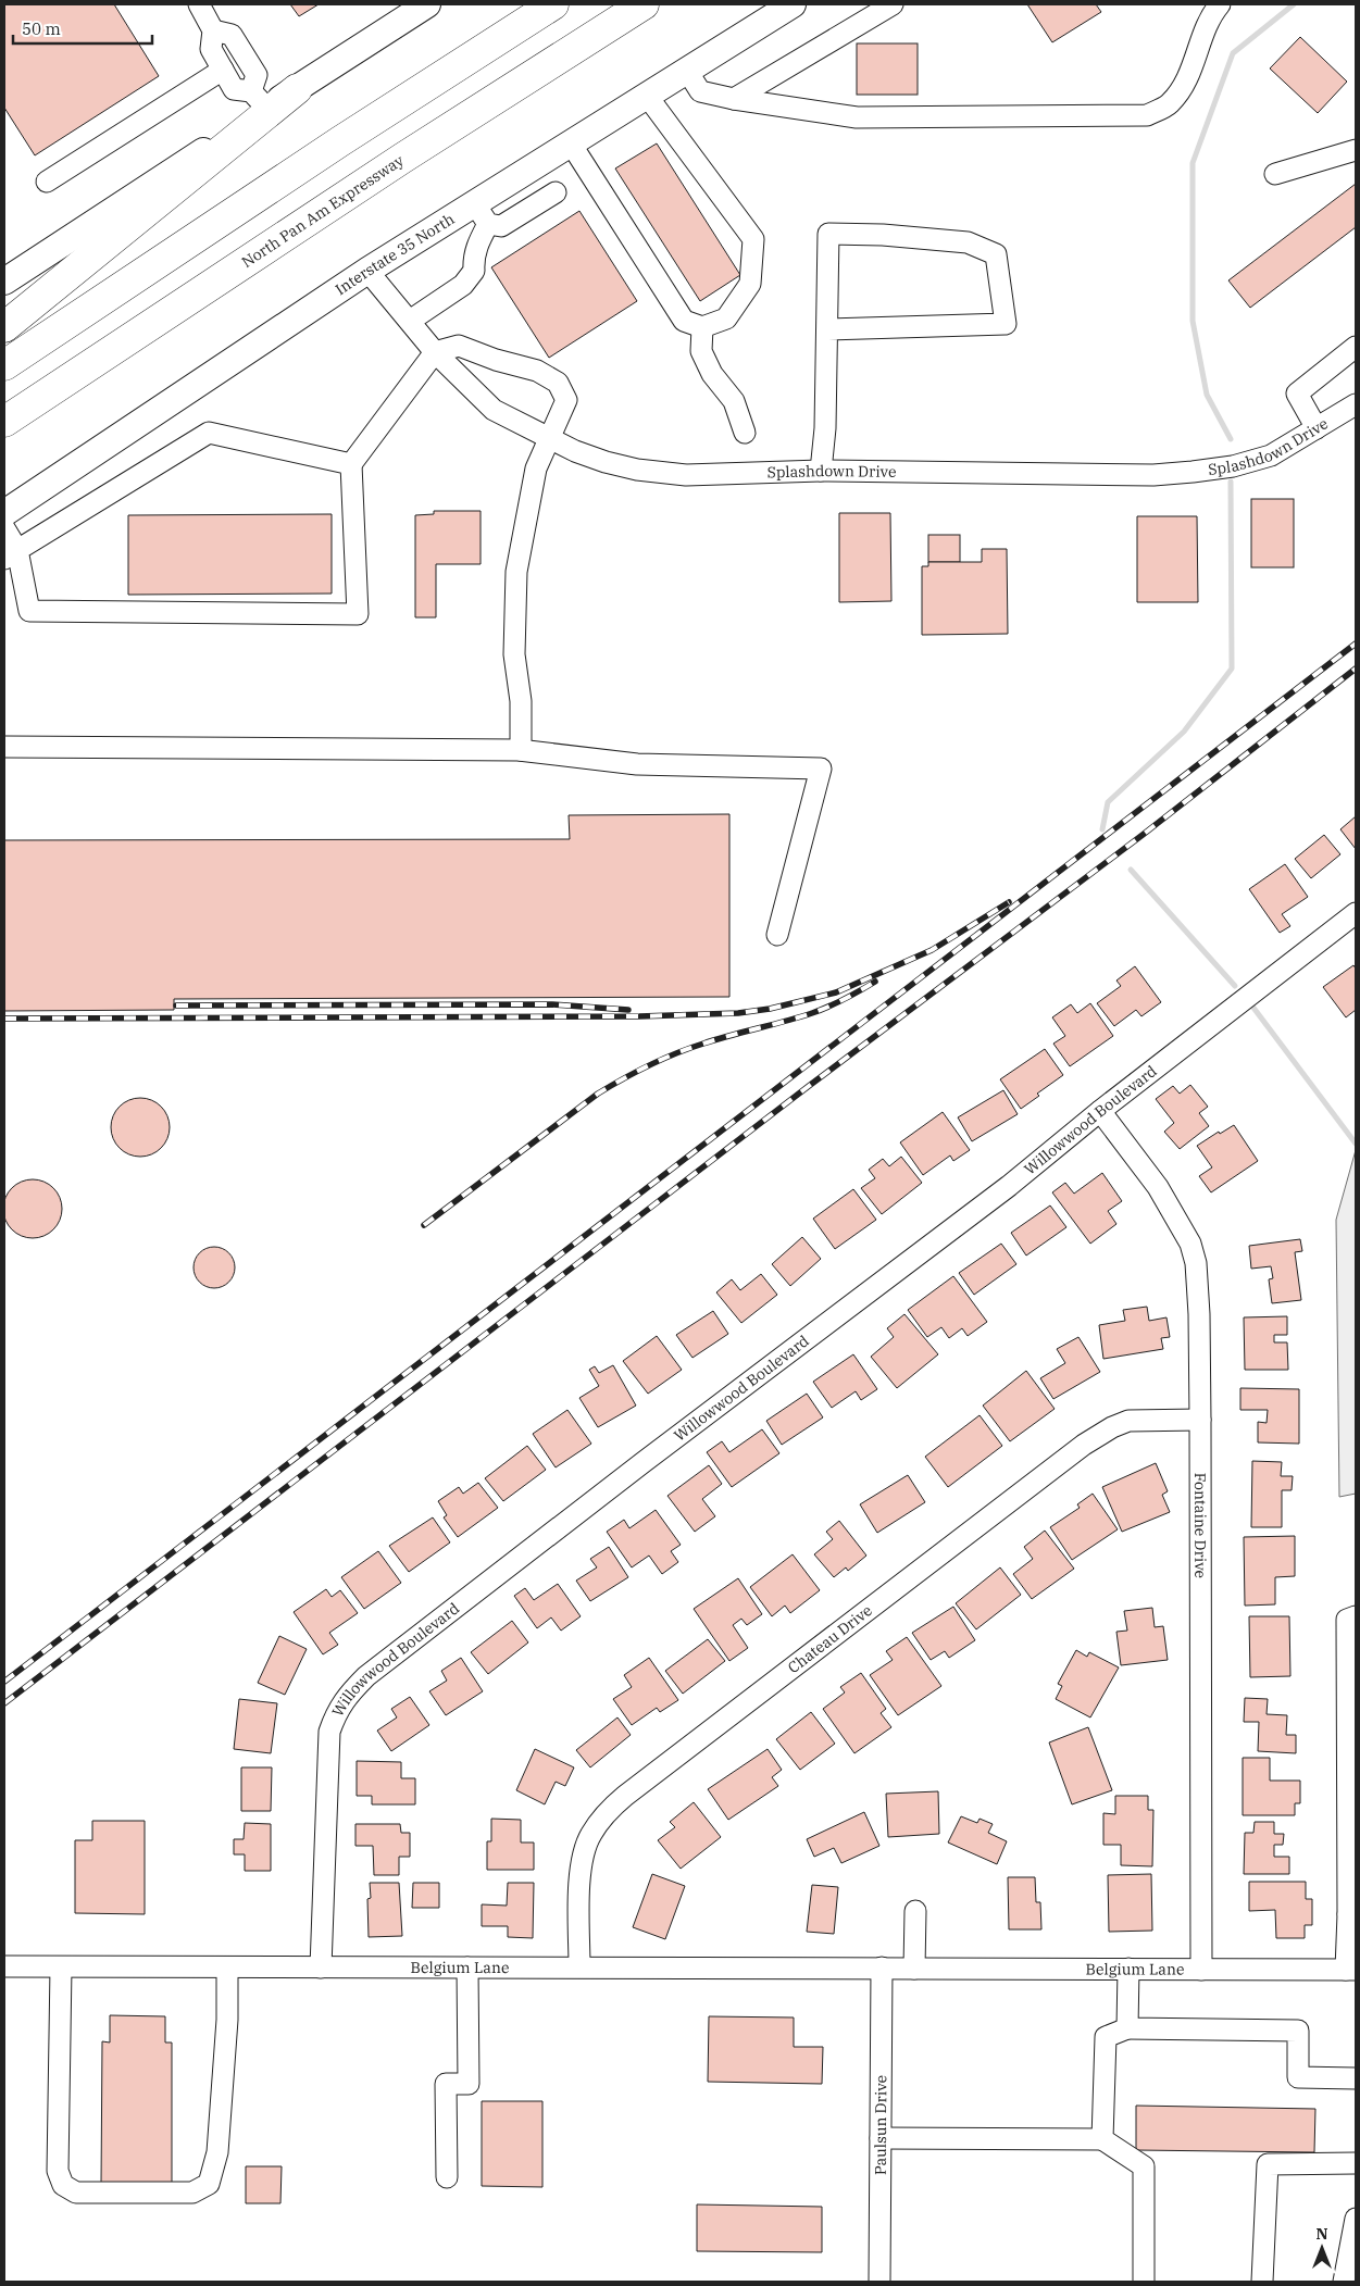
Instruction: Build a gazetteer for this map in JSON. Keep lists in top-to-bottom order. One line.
{"streets":{"highway":["North Pan Am Expressway"],"main road":["Interstate 35 North"],"street":["Splashdown Drive","Willowwood Boulevard","Fontaine Drive","Chateau Drive","Belgium Lane","Paulsun Drive"]},"crossings":[["Interstate 35 North","Splashdown Drive"],["Willowwood Boulevard","Fontaine Drive"],["Willowwood Boulevard","Belgium Lane"],["Fontaine Drive","Chateau Drive"],["Fontaine Drive","Belgium Lane"],["Chateau Drive","Belgium Lane"],["Belgium Lane","Paulsun Drive"]],"scale_bar":"50 m","north":"top"}
